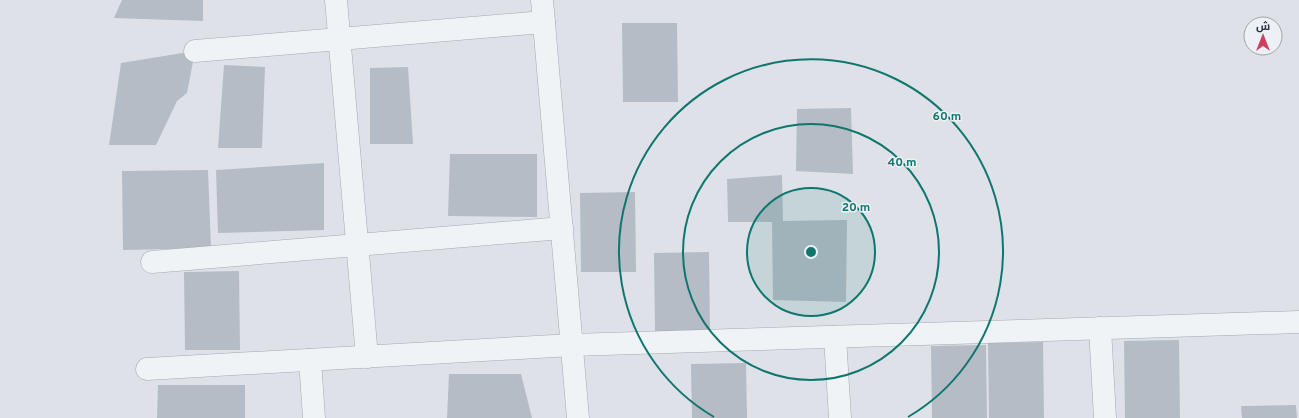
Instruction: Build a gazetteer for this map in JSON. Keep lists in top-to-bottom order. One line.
{"north":"top","rings":["60 m","40 m","20 m"]}
